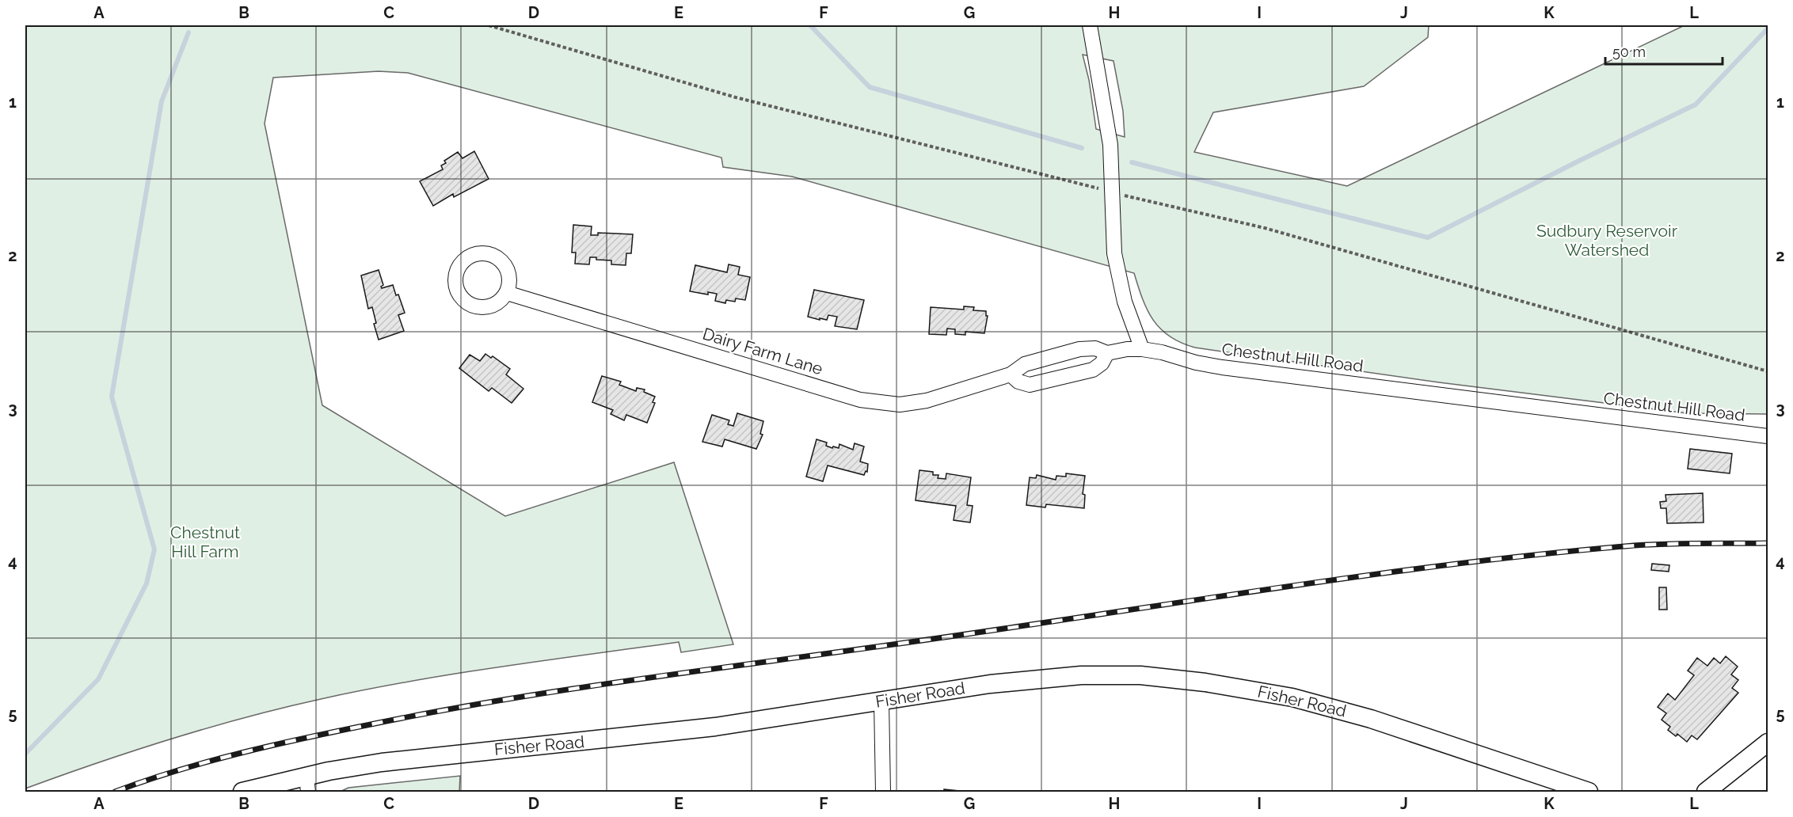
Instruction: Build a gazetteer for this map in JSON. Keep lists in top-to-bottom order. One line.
{"streets":{"street":["Dairy Farm Lane","Chestnut Hill Road","Fisher Road"]},"crossings":[["Dairy Farm Lane","Chestnut Hill Road"]],"parks":["Sudbury Reservoir Watershed","Chestnut Hill Farm"],"scale_bar":"50 m","grid":{"columns":["A","B","C","D","E","F","G","H","I","J","K","L"],"rows":["1","2","3","4","5"]}}
